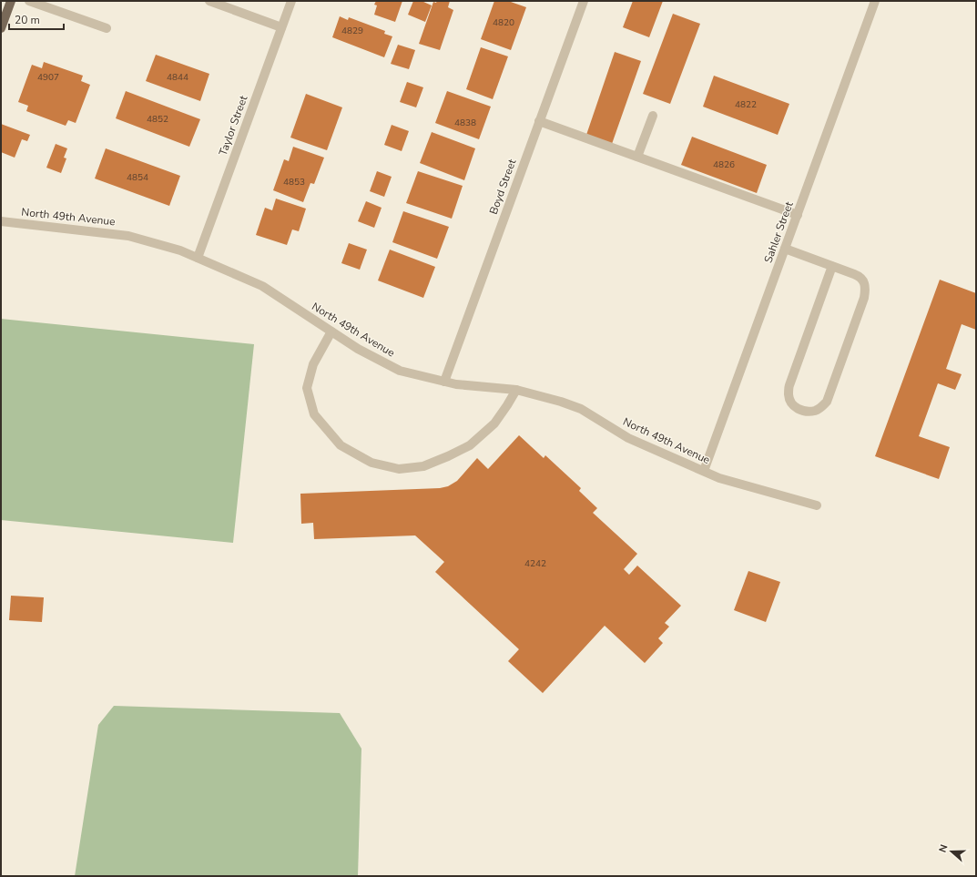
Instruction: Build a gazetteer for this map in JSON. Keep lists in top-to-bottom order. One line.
{"streets":{"street":["Taylor Street","Boyd Street","North 49th Avenue","Sahler Street"]},"crossings":[["Taylor Street","North 49th Avenue"],["Boyd Street","North 49th Avenue"],["North 49th Avenue","Sahler Street"]],"house_numbers":["4820","4829","4907","4844","4822","4852","4838","4826","4854","4853","4242"],"scale_bar":"20 m","north":"left"}
